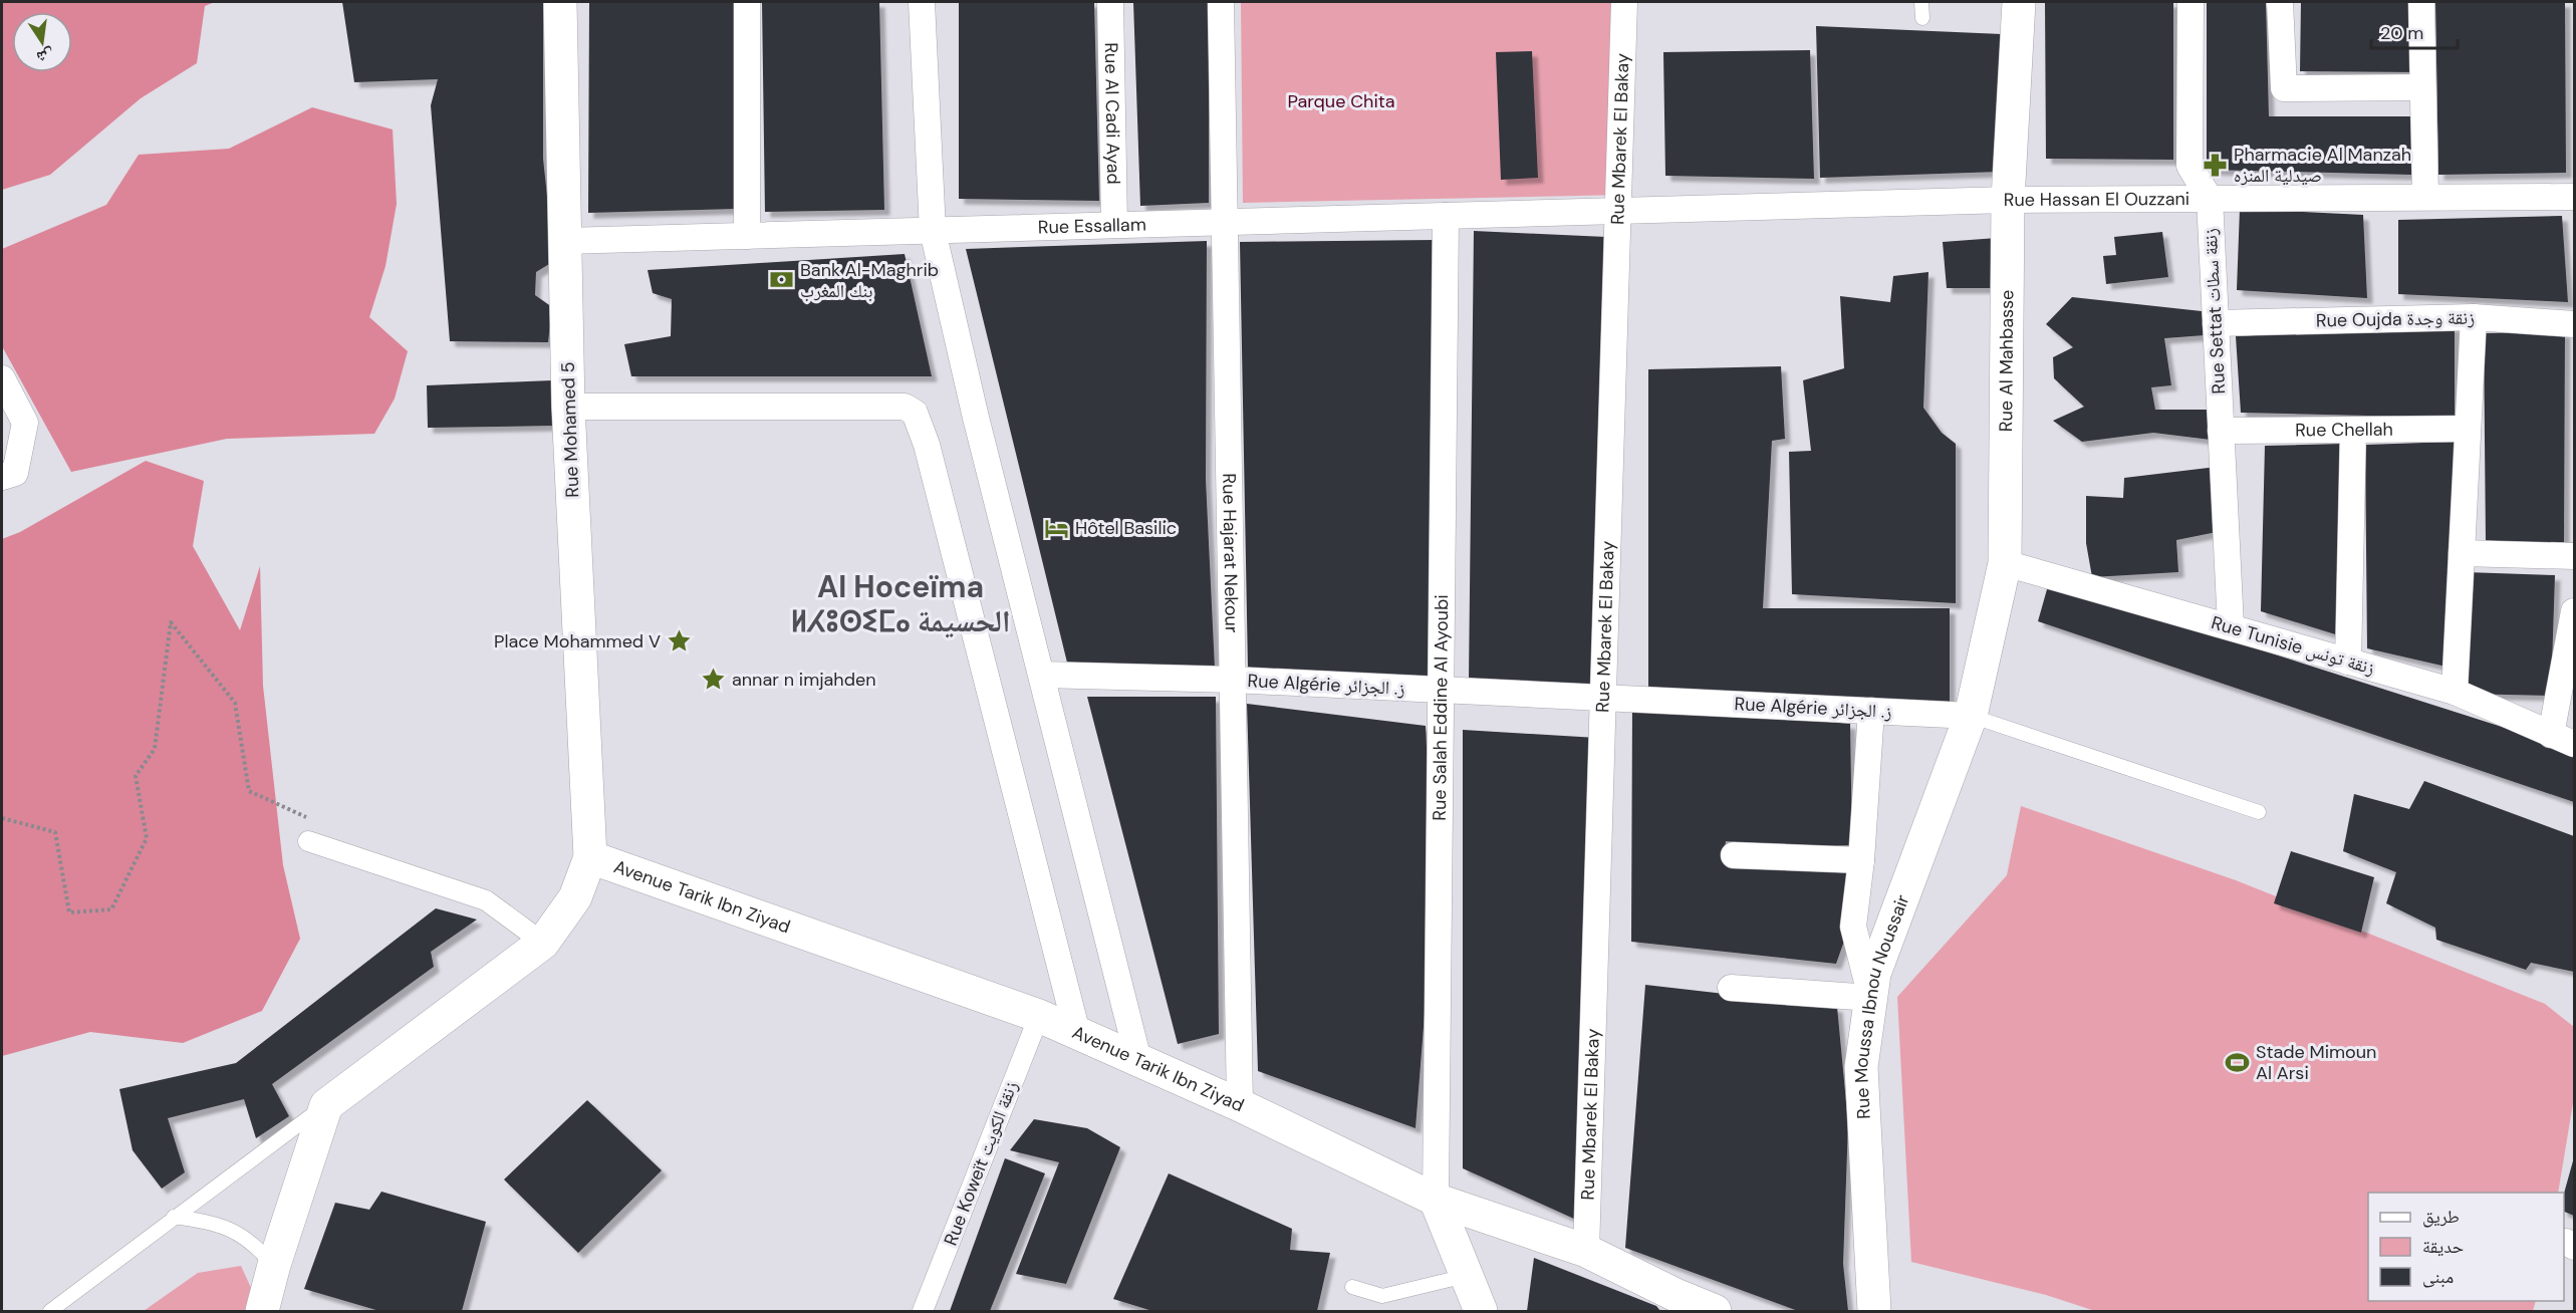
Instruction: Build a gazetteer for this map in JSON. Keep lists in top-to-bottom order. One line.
{"streets":{"street":["Rue Al Cadi Ayad","Rue Mbarek El Bakay","Rue Hassan El Ouzzani","Rue Essallam","Rue Settat زنقة سطات","Rue Oujda زنقة وجدة","Rue Al Mahbasse","Rue Mohamed 5","Rue Chellah","Rue Hajarat Nekour","Rue Tunisie زنقة تونس","Rue Algérie ز. الجزائر","Rue Salah Eddine Al Ayoubi","Avenue Tarik Ibn Ziyad","Rue Moussa Ibnou Noussair","Rue Koweït زنقة الكويت"]},"crossings":[["Rue Al Cadi Ayad","Rue Essallam"],["Rue Mbarek El Bakay","Rue Hassan El Ouzzani"],["Rue Mbarek El Bakay","Rue Essallam"],["Rue Mbarek El Bakay","Rue Algérie ز. الجزائر"],["Rue Mbarek El Bakay","Avenue Tarik Ibn Ziyad"],["Rue Hassan El Ouzzani","Rue Essallam"],["Rue Hassan El Ouzzani","Rue Settat زنقة سطات"],["Rue Hassan El Ouzzani","Rue Al Mahbasse"],["Rue Essallam","Rue Mohamed 5"],["Rue Essallam","Rue Hajarat Nekour"],["Rue Essallam","Rue Salah Eddine Al Ayoubi"],["Rue Settat زنقة سطات","Rue Oujda زنقة وجدة"],["Rue Settat زنقة سطات","Rue Chellah"],["Rue Settat زنقة سطات","Rue Tunisie زنقة تونس"],["Rue Al Mahbasse","Rue Tunisie زنقة تونس"],["Rue Al Mahbasse","Rue Algérie ز. الجزائر"],["Rue Al Mahbasse","Rue Moussa Ibnou Noussair"],["Rue Mohamed 5","Avenue Tarik Ibn Ziyad"],["Rue Hajarat Nekour","Rue Algérie ز. الجزائر"],["Rue Hajarat Nekour","Avenue Tarik Ibn Ziyad"],["Rue Algérie ز. الجزائر","Rue Salah Eddine Al Ayoubi"],["Rue Algérie ز. الجزائر","Rue Moussa Ibnou Noussair"],["Rue Salah Eddine Al Ayoubi","Avenue Tarik Ibn Ziyad"],["Avenue Tarik Ibn Ziyad","Rue Koweït زنقة الكويت"]],"districts":["Al Hoceïma ⵍⵃⵓⵙⵉⵎⴰ الحسيمة"],"parks":["Parque Chita"],"places":{"pharmacy":["Pharmacie Al Manzah صيدلية المنزه"],"bank":["Bank Al-Maghrib بنك المغرب"],"hotel":["Hôtel Basilic"],"place":["Place Mohammed V","annar n imjahden"],"sports":["Stade Mimoun Al Arsi"]},"legend":["طريق","حديقة","مبنى"],"scale_bar":"20 m","north":"bottom"}
